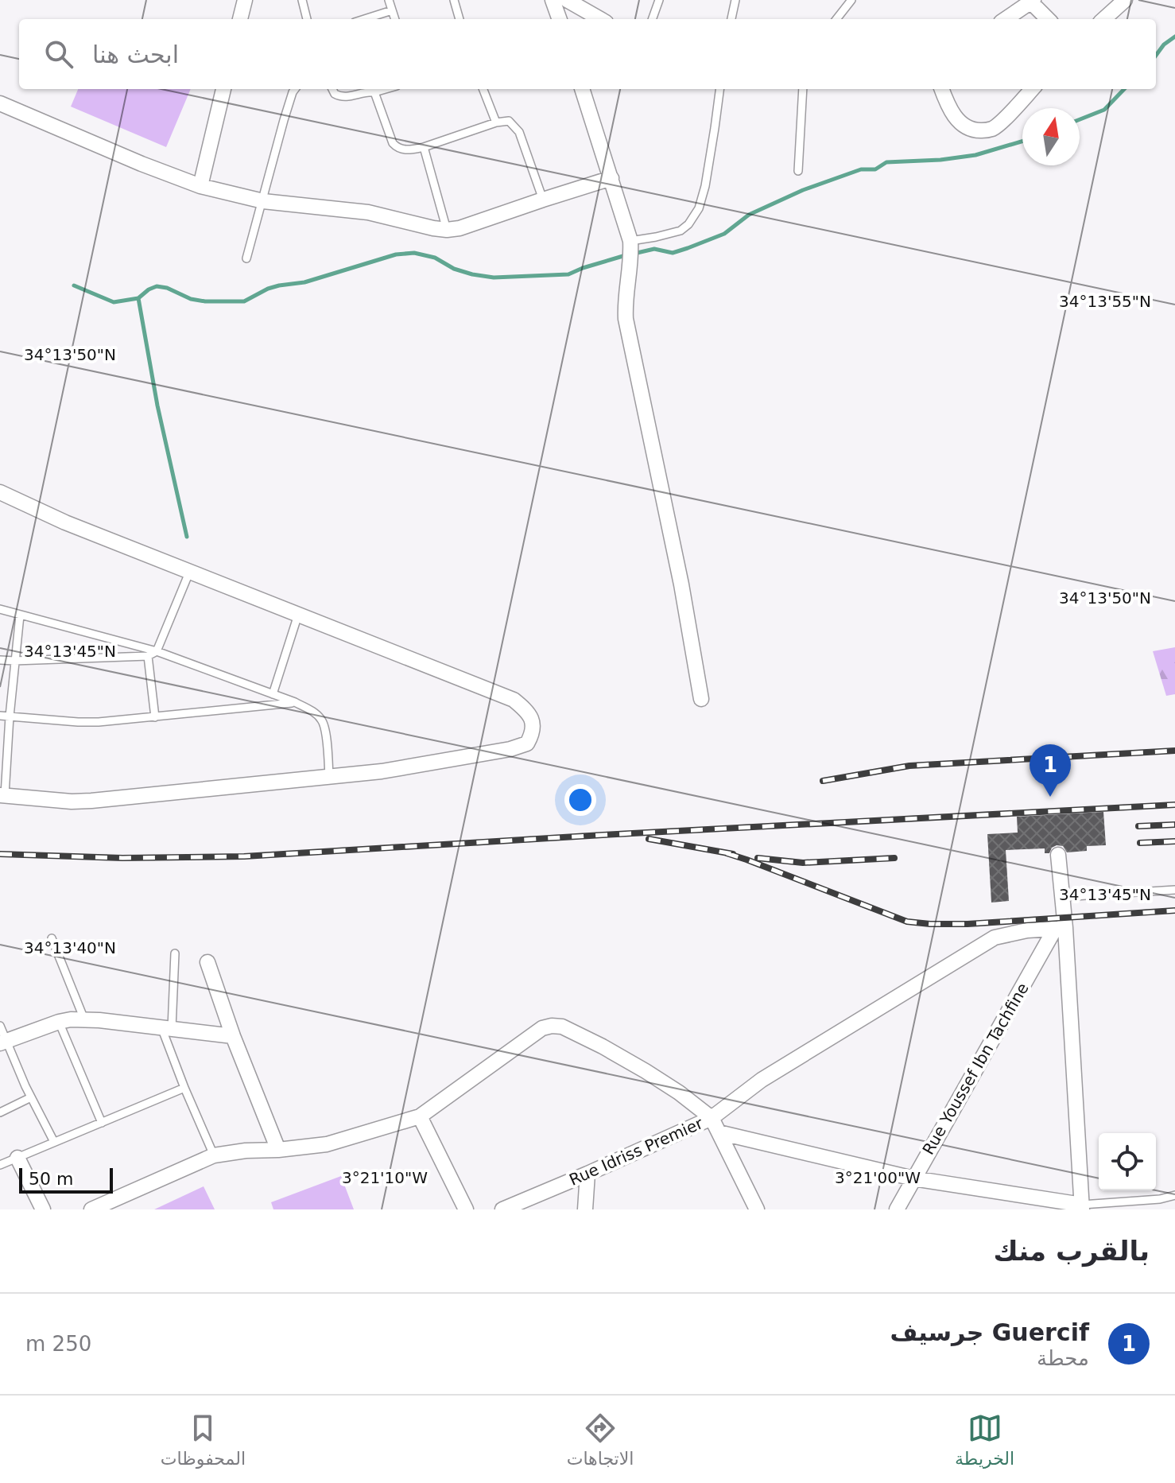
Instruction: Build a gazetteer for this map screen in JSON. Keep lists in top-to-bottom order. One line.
{"streets":{"street":["Rue Youssef Ibn Tachfine","Rue Idriss Premier"]},"crossings":[["Rue Youssef Ibn Tachfine","Rue Idriss Premier"]],"scale_bar":"50 m","north":"top","page":{"search":"ابحث هنا","pins":"1","scale":"50 m","heading":"بالقرب منك","list":[{"mark":"1","name":"Guercif جرسيف","note":"محطة","value":"250 m"}],"nav":["الخريطة","الاتجاهات","المحفوظات"]},"coordinates":["34°13'55\"N","34°13'50\"N","34°13'45\"N","34°13'40\"N","3°21'10\"W","3°21'00\"W"]}
